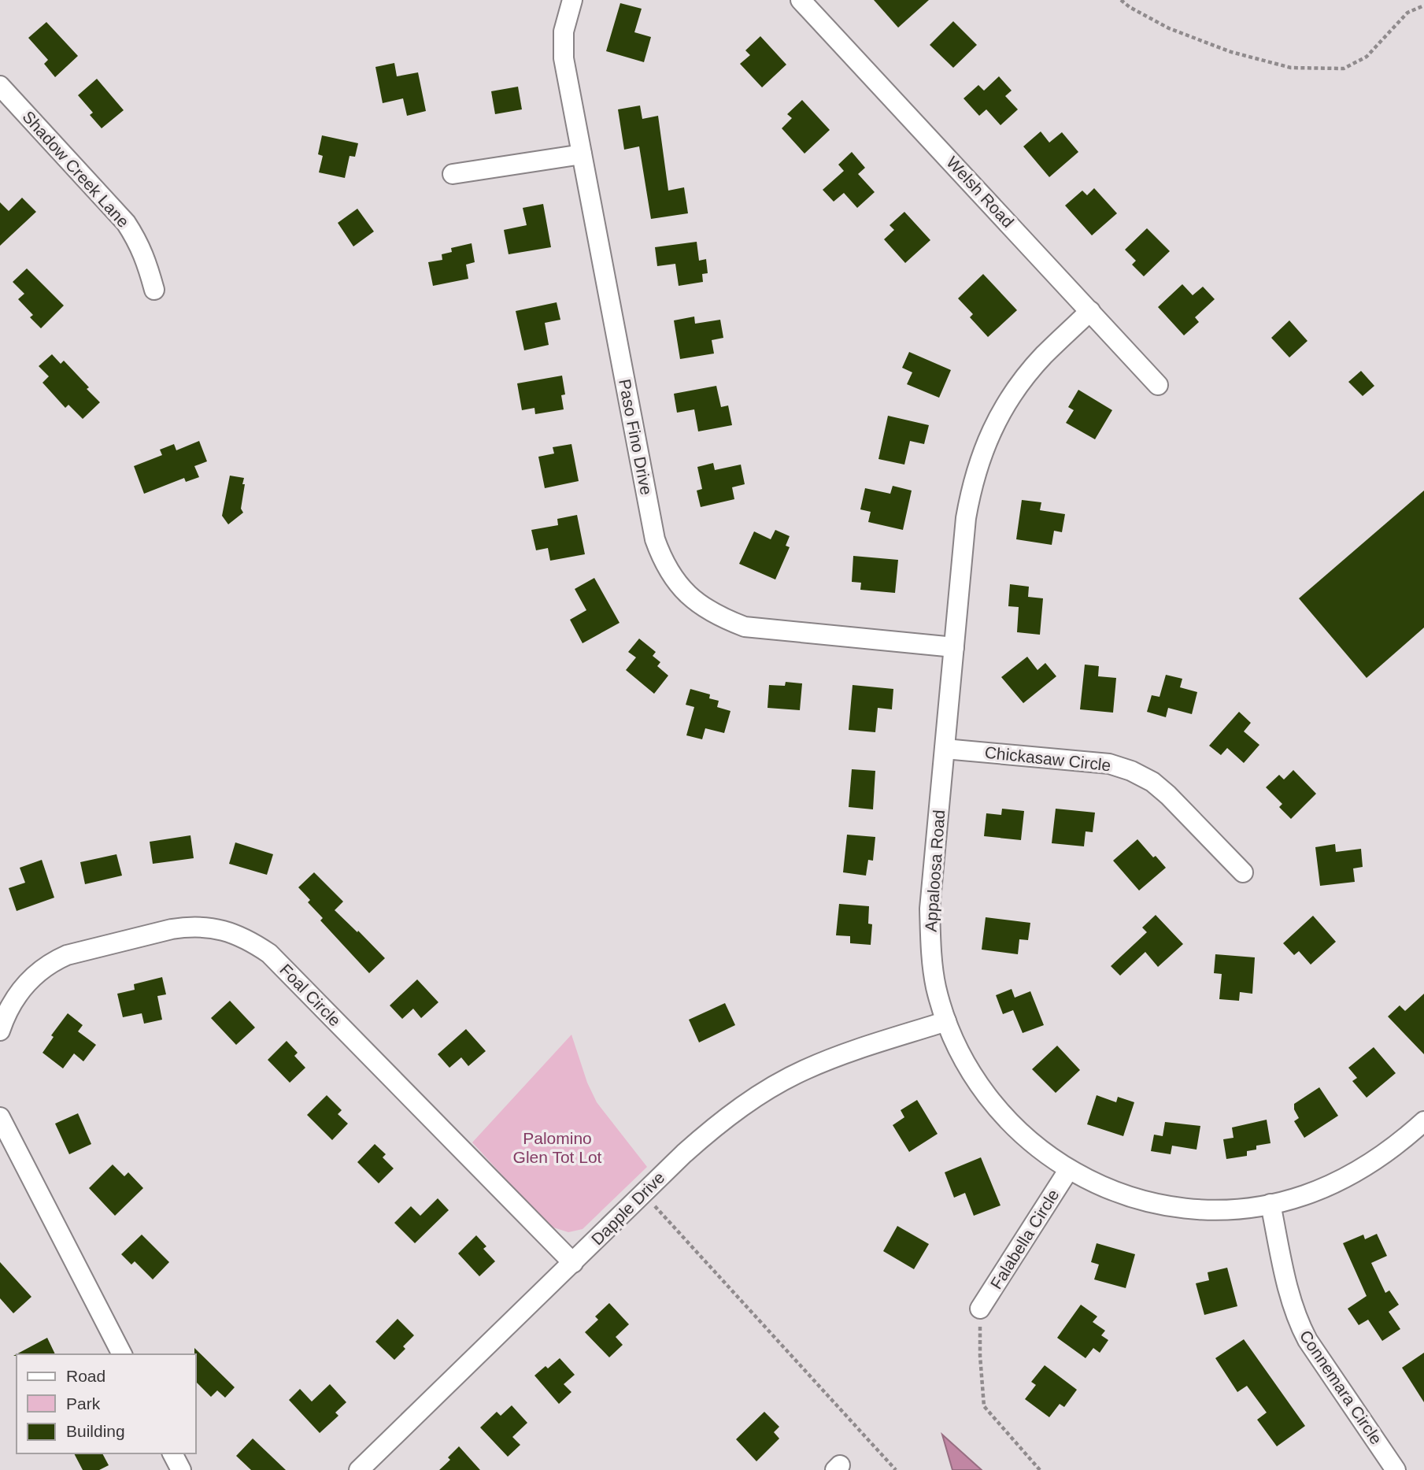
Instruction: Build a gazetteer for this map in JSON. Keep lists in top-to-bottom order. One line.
{"streets":{"street":["Shadow Creek Lane","Welsh Road","Paso Fino Drive","Chickasaw Circle","Appaloosa Road","Foal Circle","Dapple Drive","Falabella Circle","Connemara Circle"]},"crossings":[["Welsh Road","Appaloosa Road"],["Paso Fino Drive","Appaloosa Road"],["Chickasaw Circle","Appaloosa Road"],["Appaloosa Road","Dapple Drive"],["Appaloosa Road","Falabella Circle"],["Appaloosa Road","Connemara Circle"],["Foal Circle","Dapple Drive"]],"parks":["Palomino Glen Tot Lot"],"legend":["Road","Park","Building"]}
